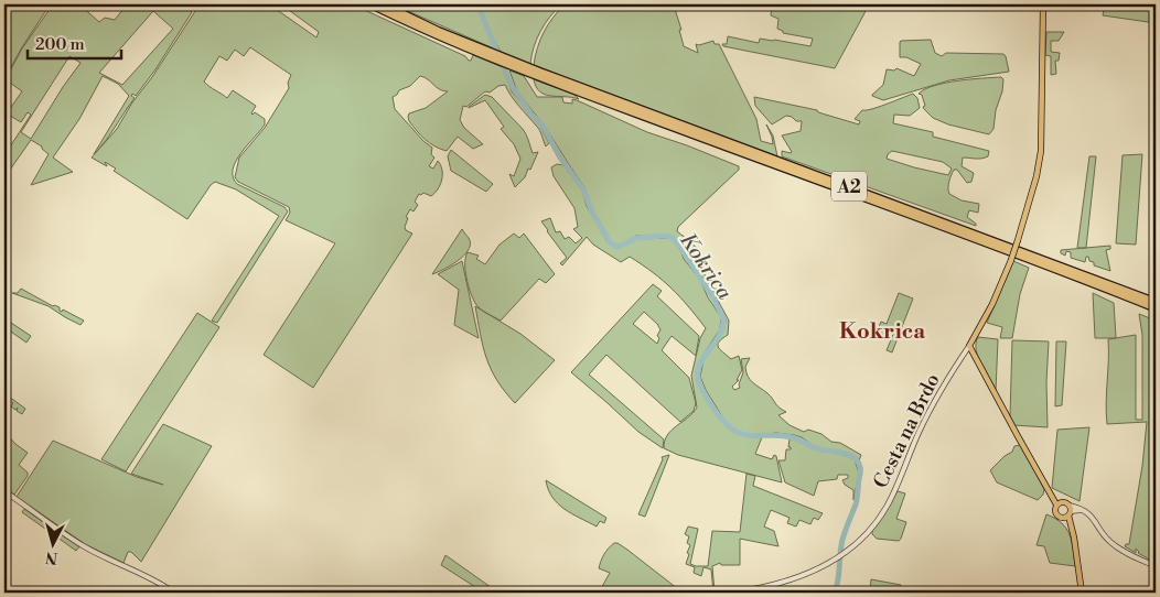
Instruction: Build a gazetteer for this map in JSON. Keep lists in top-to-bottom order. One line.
{"streets":{"highway":["A2"],"street":["Cesta na Brdo"]},"districts":["Kokrica"],"water":["Kokrica"],"scale_bar":"200 m","north":"bottom"}
